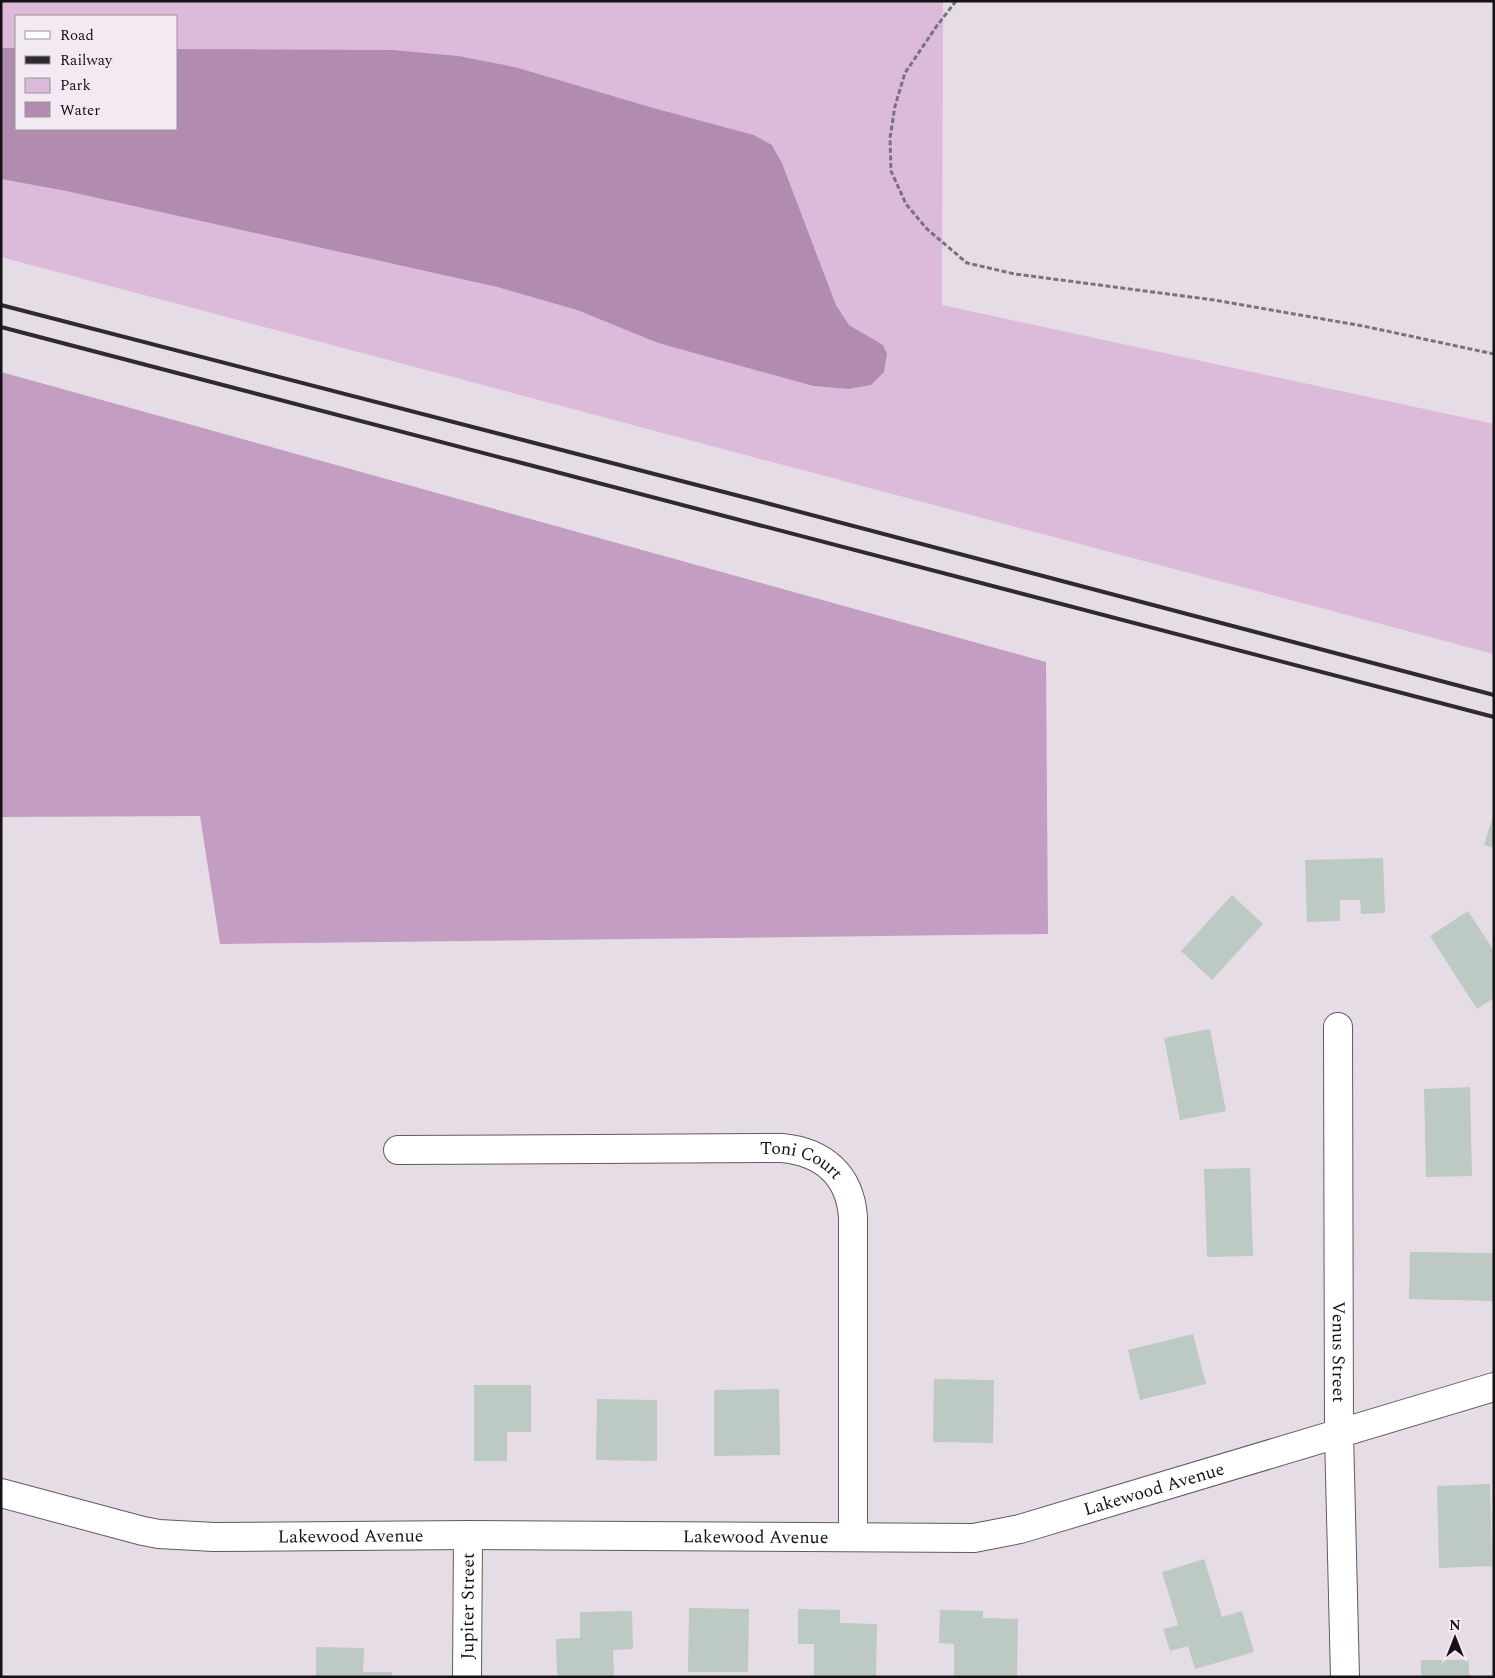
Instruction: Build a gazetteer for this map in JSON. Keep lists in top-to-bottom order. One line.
{"streets":{"street":["Toni Court","Venus Street","Lakewood Avenue","Jupiter Street"]},"crossings":[["Toni Court","Lakewood Avenue"],["Venus Street","Lakewood Avenue"],["Lakewood Avenue","Jupiter Street"]],"legend":["Road","Railway","Park","Water"],"north":"top"}
